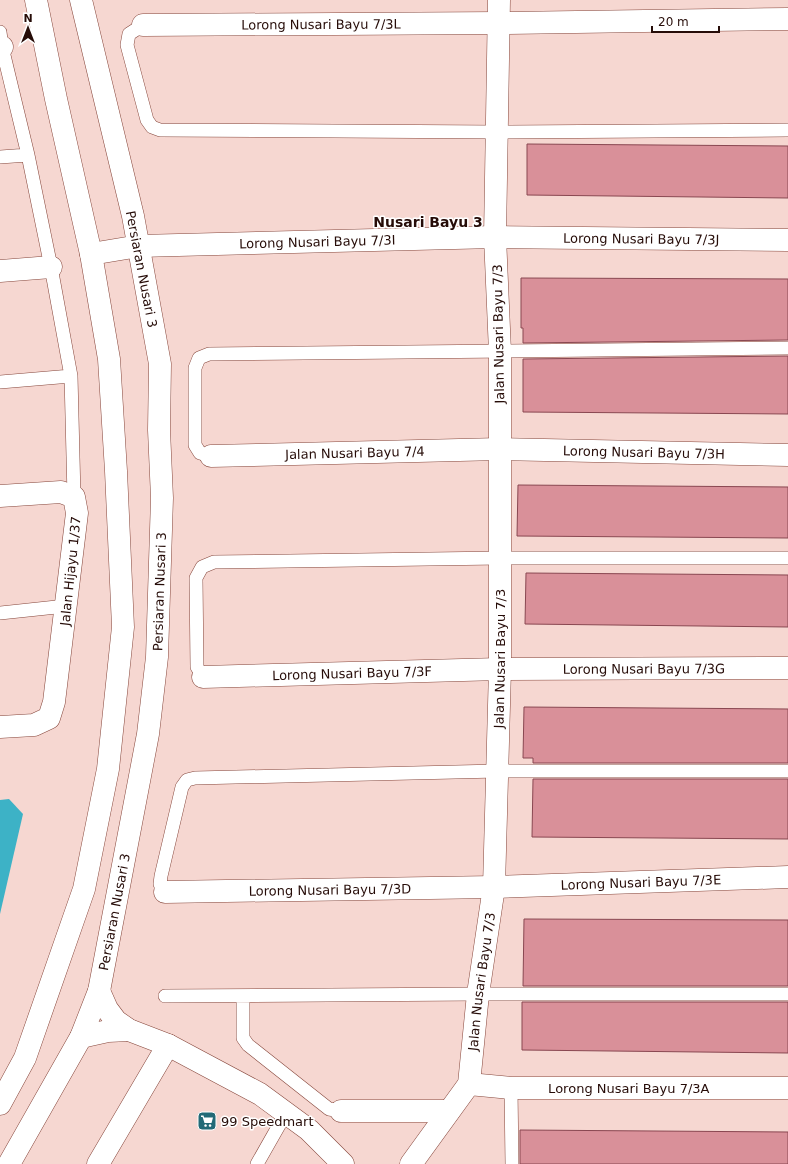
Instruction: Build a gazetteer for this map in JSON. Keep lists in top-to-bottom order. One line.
{"streets":{"street":["Lorong Nusari Bayu 7/3L","Lorong Nusari Bayu 7/3J","Lorong Nusari Bayu 7/3I","Persiaran Nusari 3","Jalan Nusari Bayu 7/3","Jalan Nusari Bayu 7/4","Lorong Nusari Bayu 7/3H","Jalan Hijayu 1/37","Lorong Nusari Bayu 7/3G","Lorong Nusari Bayu 7/3F","Lorong Nusari Bayu 7/3E","Lorong Nusari Bayu 7/3D","Lorong Nusari Bayu 7/3A"]},"crossings":[["Lorong Nusari Bayu 7/3L","Jalan Nusari Bayu 7/3"],["Lorong Nusari Bayu 7/3J","Lorong Nusari Bayu 7/3I"],["Lorong Nusari Bayu 7/3J","Jalan Nusari Bayu 7/3"],["Lorong Nusari Bayu 7/3I","Persiaran Nusari 3"],["Lorong Nusari Bayu 7/3I","Jalan Nusari Bayu 7/3"],["Jalan Nusari Bayu 7/3","Jalan Nusari Bayu 7/4"],["Jalan Nusari Bayu 7/3","Lorong Nusari Bayu 7/3H"],["Jalan Nusari Bayu 7/3","Lorong Nusari Bayu 7/3G"],["Jalan Nusari Bayu 7/3","Lorong Nusari Bayu 7/3F"],["Jalan Nusari Bayu 7/3","Lorong Nusari Bayu 7/3E"],["Jalan Nusari Bayu 7/3","Lorong Nusari Bayu 7/3D"],["Jalan Nusari Bayu 7/3","Lorong Nusari Bayu 7/3A"],["Jalan Nusari Bayu 7/4","Lorong Nusari Bayu 7/3H"],["Lorong Nusari Bayu 7/3G","Lorong Nusari Bayu 7/3F"],["Lorong Nusari Bayu 7/3E","Lorong Nusari Bayu 7/3D"]],"districts":["Nusari Bayu 3"],"places":{"supermarket":["99 Speedmart"]},"scale_bar":"20 m","north":"top"}
